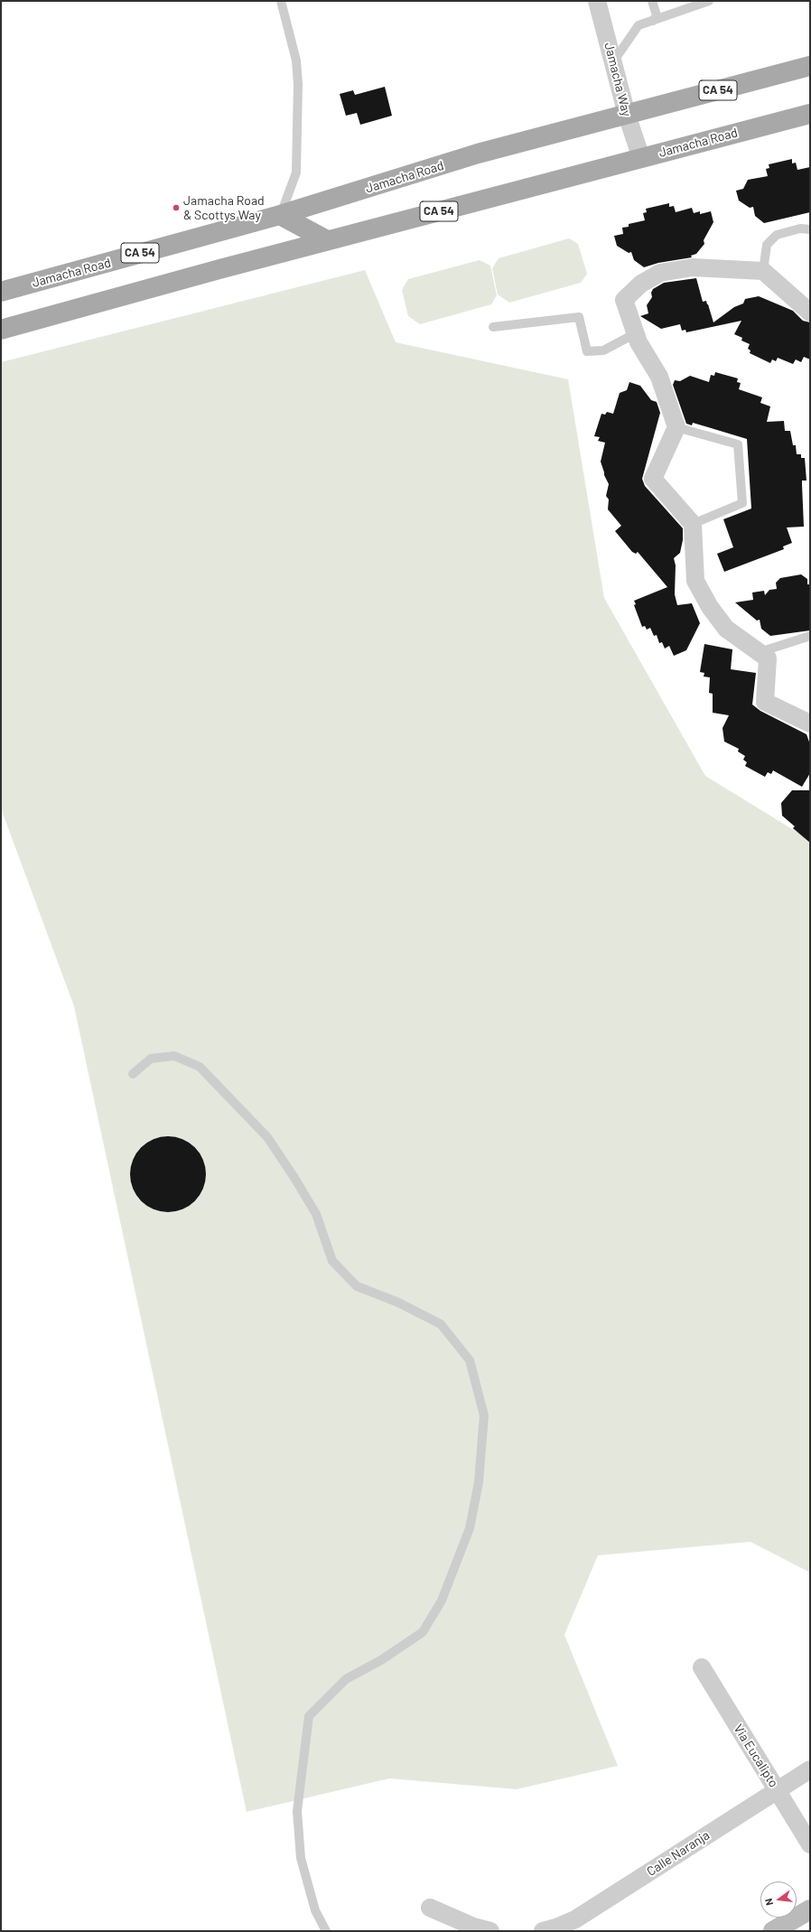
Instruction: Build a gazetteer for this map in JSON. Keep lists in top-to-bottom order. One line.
{"streets":{"main road":["CA 54","Jamacha Road"],"street":["Jamacha Way","Via Eucalipto","Calle Naranja"]},"crossings":[["Jamacha Way","Jamacha Road"],["Via Eucalipto","Calle Naranja"]],"places":["Jamacha Road & Scottys Way"],"north":"left"}
